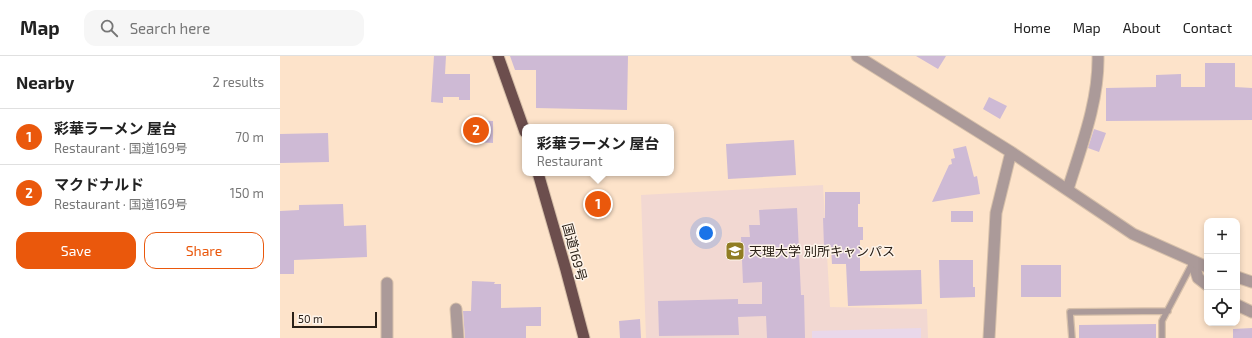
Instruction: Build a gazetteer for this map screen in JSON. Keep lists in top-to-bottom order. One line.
{"streets":{"highway":["国道169号"]},"places":{"school or university":["天理大学 別所キャンパス"]},"scale_bar":"50 m","page":{"header":"Map","search":"Search here","nav":["Home","Map","About","Contact"],"heading":["Nearby","2 results"],"list":[{"mark":"1","name":"彩華ラーメン 屋台","note":"Restaurant · 国道169号","value":"70 m"},{"mark":"2","name":"マクドナルド","note":"Restaurant · 国道169号","value":"150 m"}],"pins":["2","1"],"popup":["彩華ラーメン 屋台","Restaurant"],"map_buttons":["+","−"],"buttons":["Save","Share"],"scale":"50 m"}}
